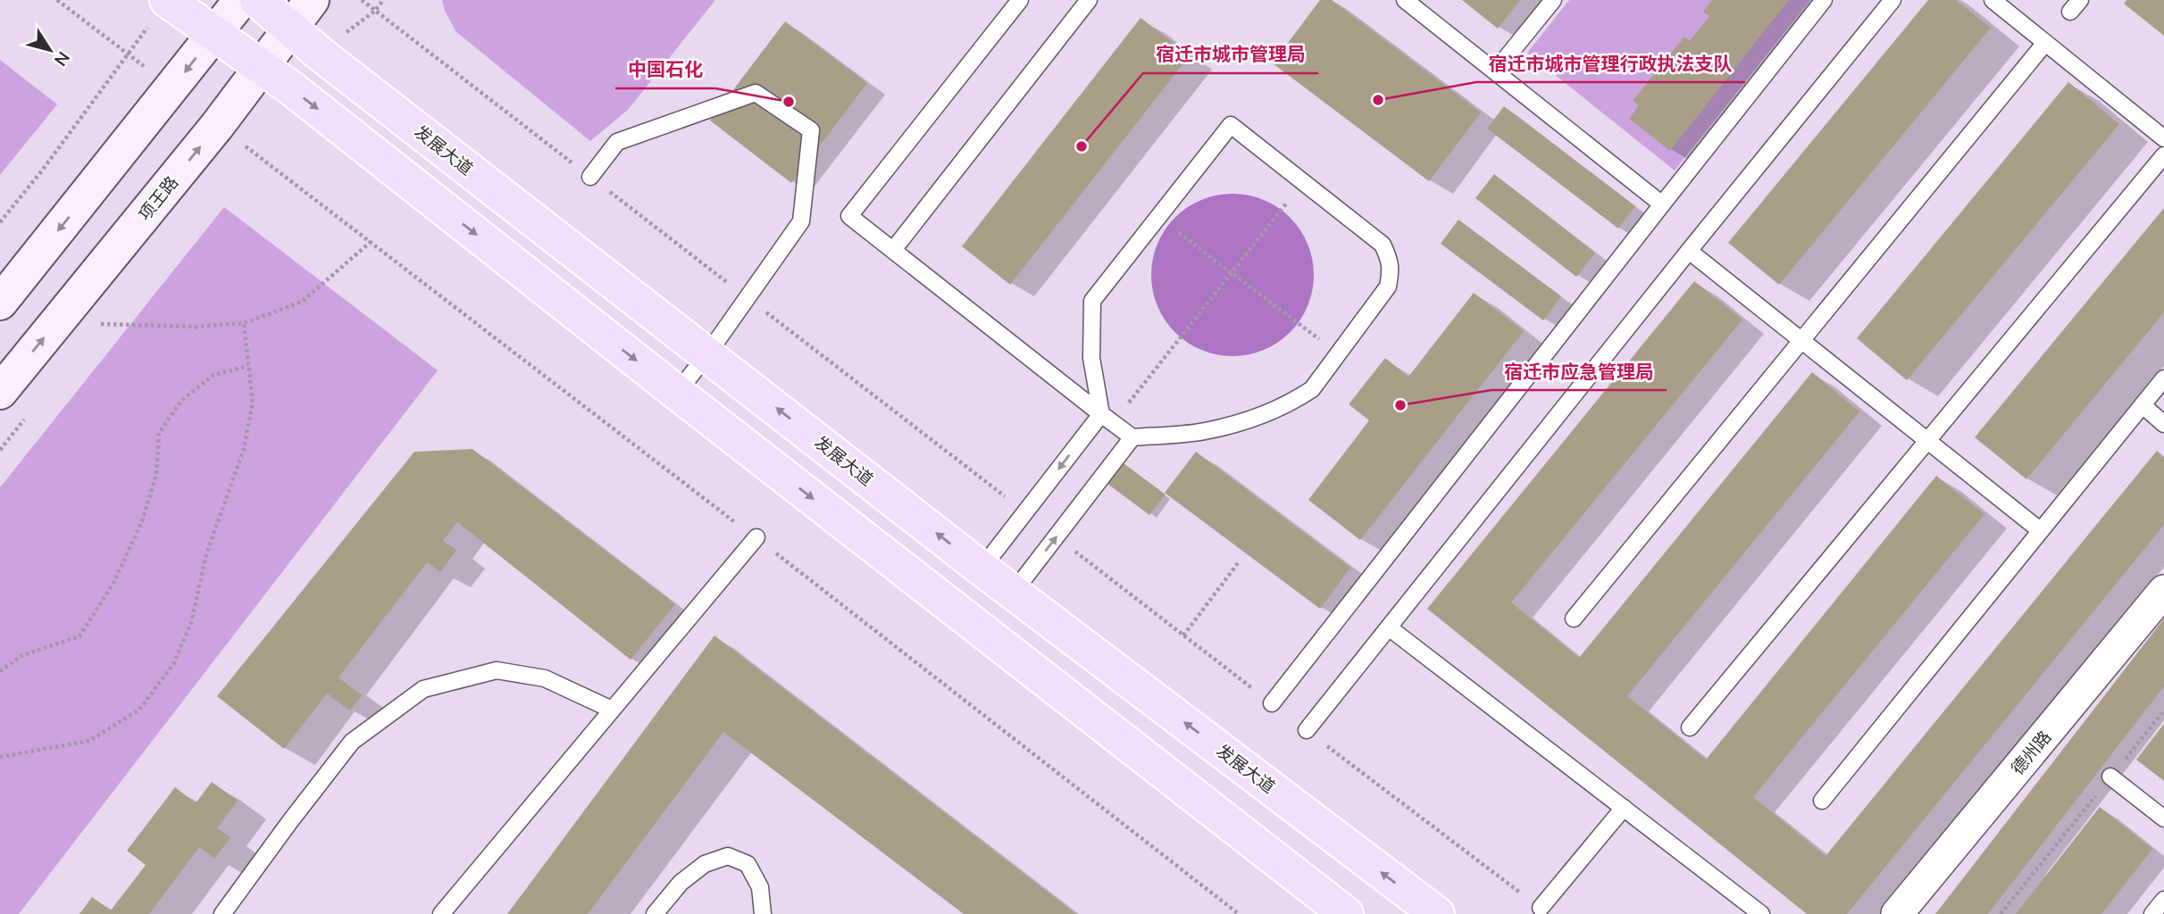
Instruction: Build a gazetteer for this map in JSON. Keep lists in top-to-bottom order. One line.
{"streets":{"main road":["发展大道","项王路"],"street":["德州路"]},"crossings":[["发展大道","项王路"]],"places":["宿迁市城市管理行政执法支队","中国石化","宿迁市城市管理局","宿迁市应急管理局"],"north":"bottom right"}
